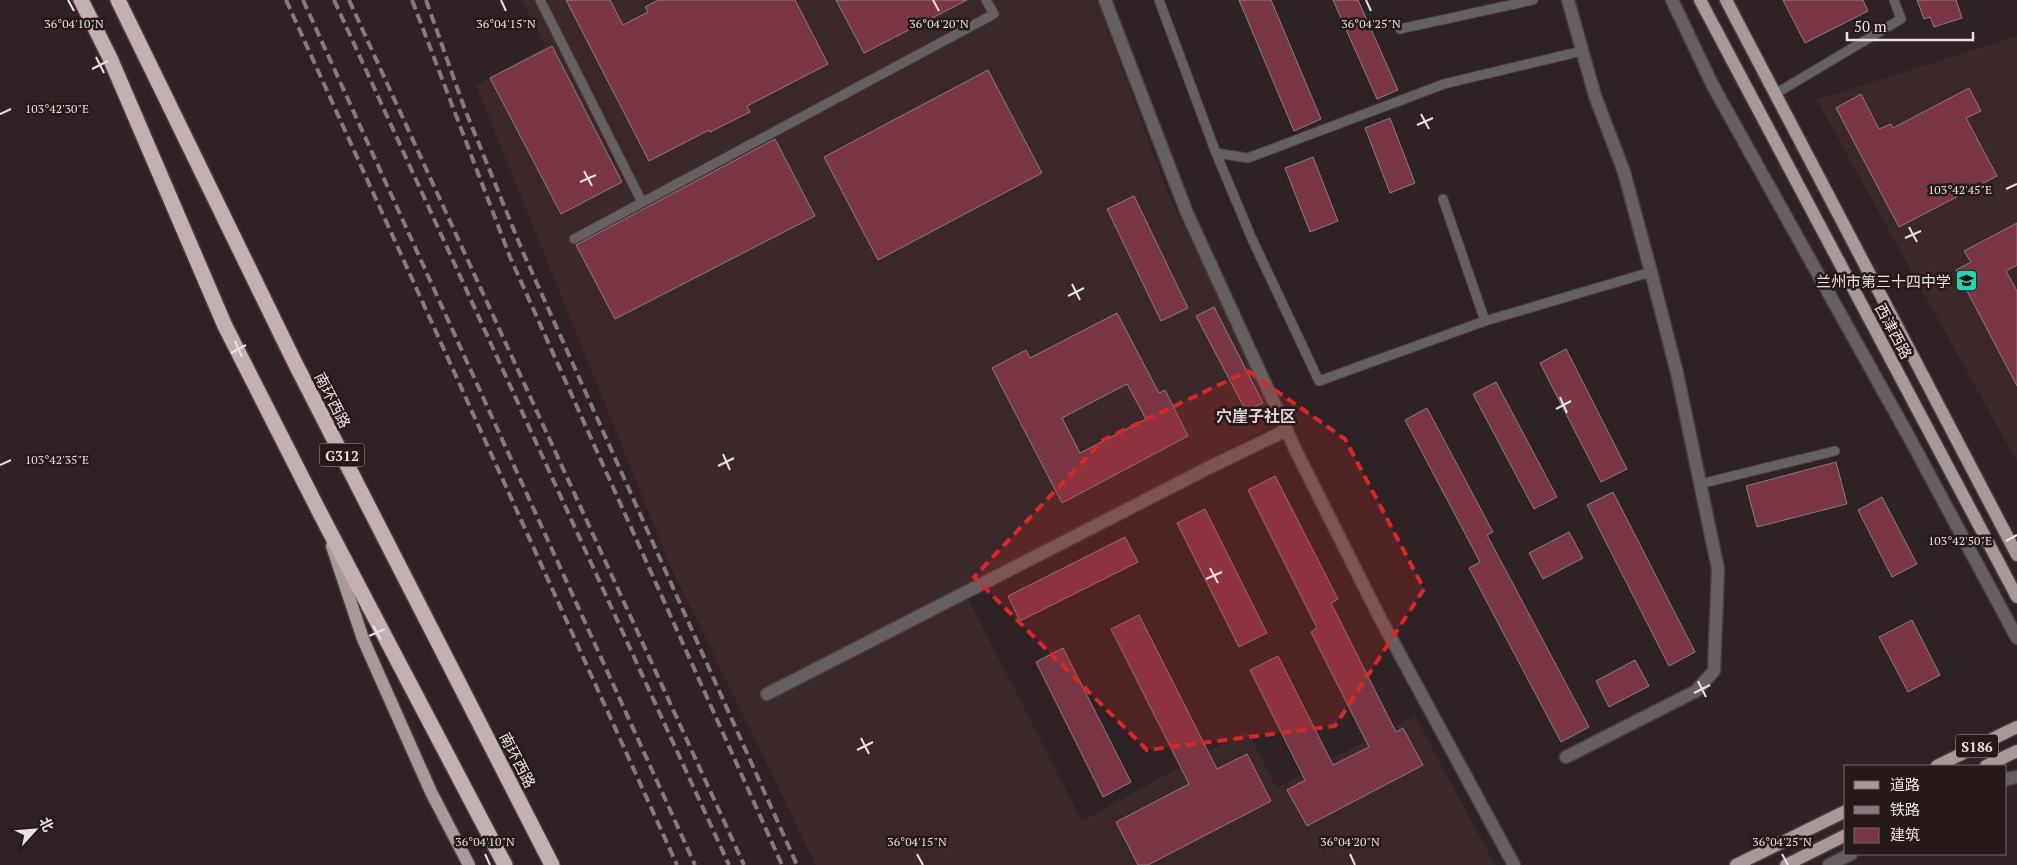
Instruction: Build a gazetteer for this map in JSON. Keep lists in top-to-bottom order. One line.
{"streets":{"highway":["南环西路","G312"],"main road":["西津西路","S186"]},"districts":["穴崖子社区"],"places":{"school or university":["兰州市第三十四中学"]},"legend":["道路","铁路","建筑"],"scale_bar":"50 m","north":"top right","coordinates":["36°04'10\"N","36°04'15\"N","36°04'20\"N","36°04'25\"N","103°42'30\"E","103°42'45\"E","103°42'35\"E","103°42'50\"E"]}
